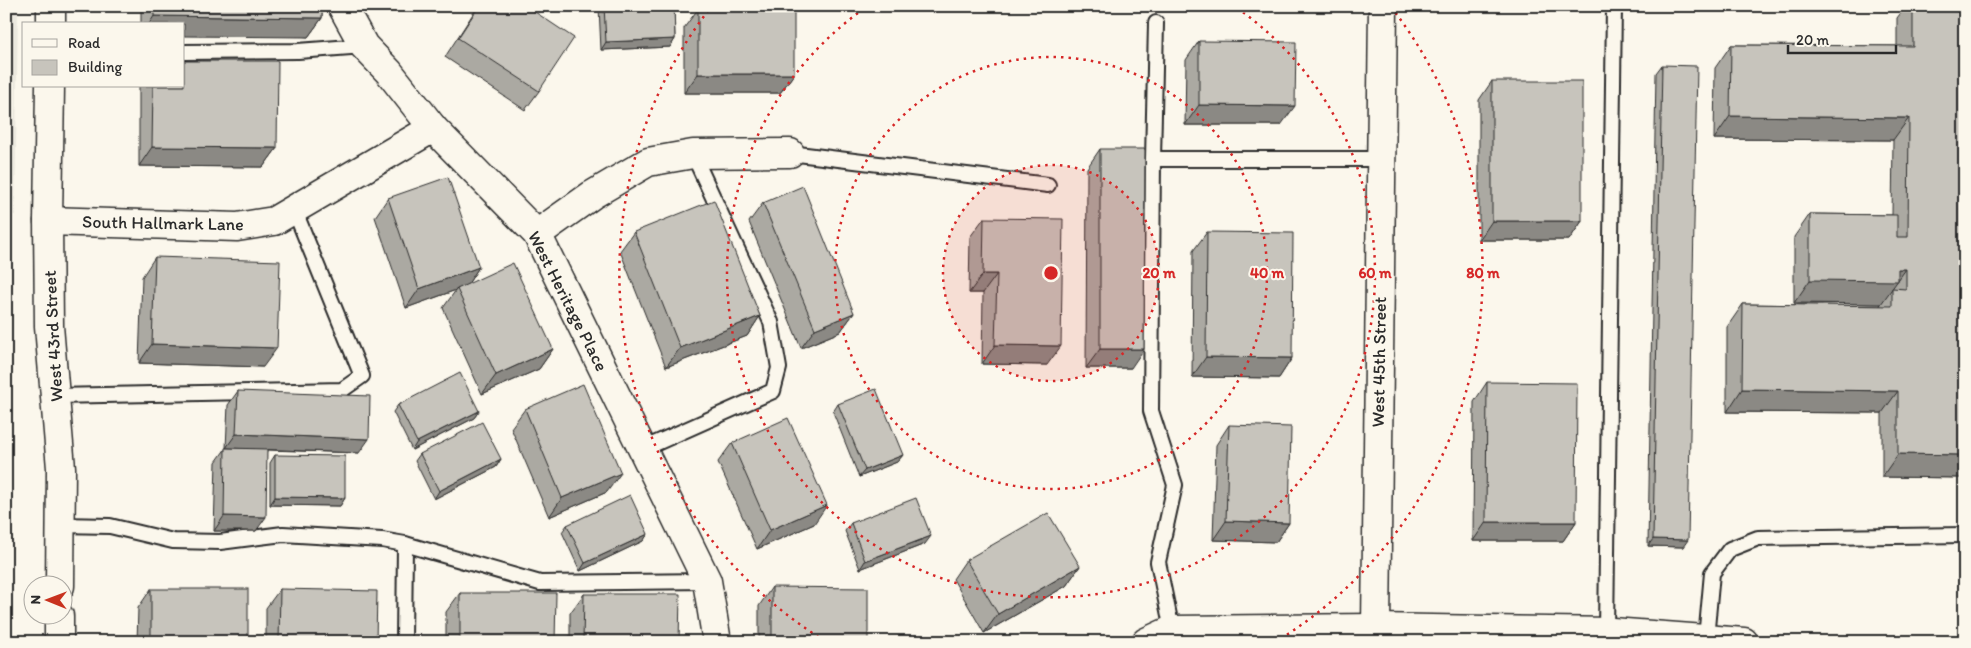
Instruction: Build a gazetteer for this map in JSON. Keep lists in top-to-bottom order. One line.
{"streets":{"street":["South Hallmark Lane","West Heritage Place","West 43rd Street","West 45th Street"]},"crossings":[["South Hallmark Lane","West Heritage Place"],["South Hallmark Lane","West 43rd Street"]],"legend":["Road","Building"],"scale_bar":"20 m","north":"left","rings":["20 m","40 m","60 m","80 m"]}
